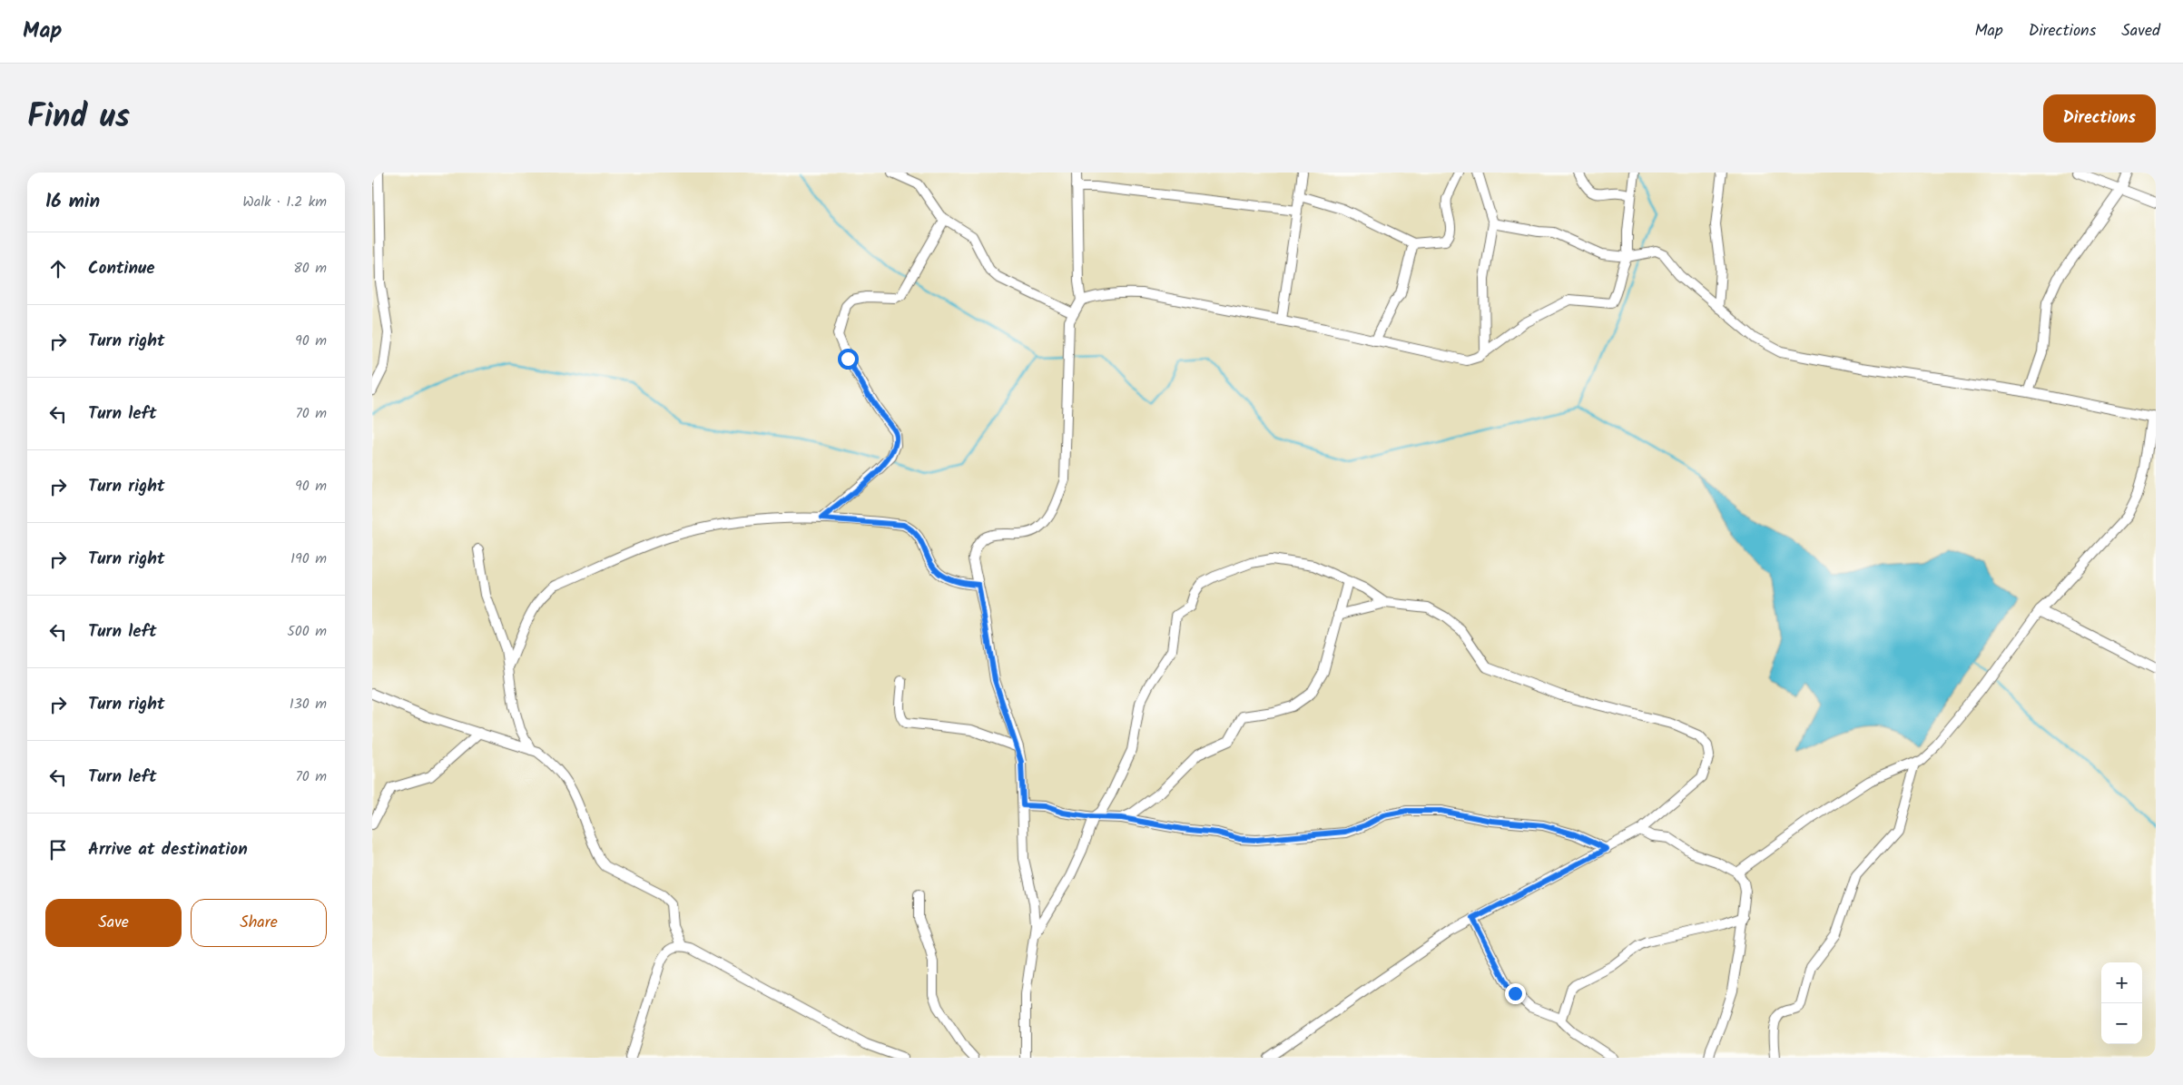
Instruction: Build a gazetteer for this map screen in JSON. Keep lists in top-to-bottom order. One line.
{"page":{"header":"Map","nav":["Map","Directions","Saved"],"title":"Find us","buttons":["Directions",["Save","Share"]],"heading":["16 min","Walk · 1.2 km"],"list":[["Continue","80 m"],["Turn right","90 m"],["Turn left","70 m"],["Turn right","90 m"],["Turn right","190 m"],["Turn left","500 m"],["Turn right","130 m"],["Turn left","70 m"],"Arrive at destination"],"map_buttons":["+","−"]}}
